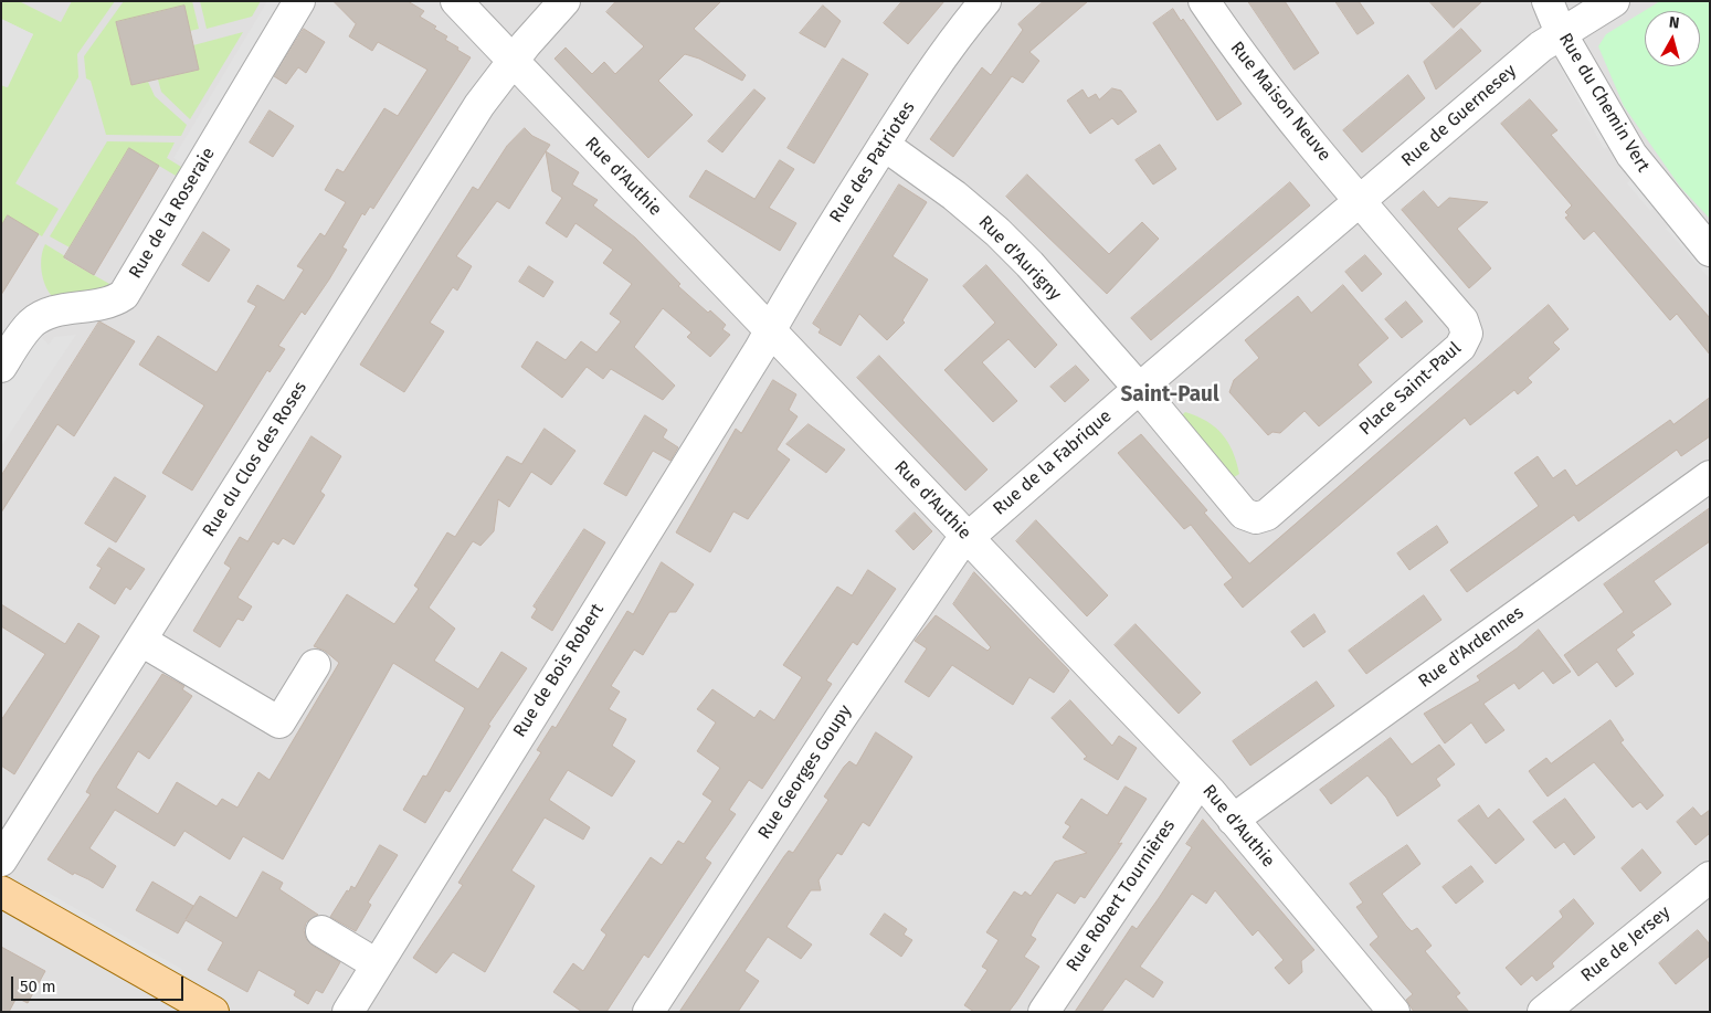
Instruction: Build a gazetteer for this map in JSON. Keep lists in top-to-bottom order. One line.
{"streets":{"street":["Rue Maison Neuve","Rue du Chemin Vert","Rue de Guernesey","Rue des Patriotes","Rue d'Authie","Rue de la Roseraie","Rue d'Aurigny","Place Saint-Paul","Rue du Clos des Roses","Rue de la Fabrique","Rue d'Ardennes","Rue de Bois Robert","Rue Georges Goupy","Rue Robert Tournières","Rue de Jersey"]},"crossings":[["Rue Maison Neuve","Rue de Guernesey"],["Rue Maison Neuve","Place Saint-Paul"],["Rue du Chemin Vert","Rue de Guernesey"],["Rue de Guernesey","Place Saint-Paul"],["Rue des Patriotes","Rue d'Authie"],["Rue des Patriotes","Rue d'Aurigny"],["Rue des Patriotes","Rue de Bois Robert"],["Rue d'Authie","Rue du Clos des Roses"],["Rue d'Authie","Rue de la Fabrique"],["Rue d'Authie","Rue d'Ardennes"],["Rue d'Authie","Rue de Bois Robert"],["Rue d'Authie","Rue Georges Goupy"],["Rue d'Authie","Rue Robert Tournières"],["Rue d'Aurigny","Place Saint-Paul"],["Rue d'Aurigny","Rue de la Fabrique"],["Place Saint-Paul","Rue de la Fabrique"],["Rue de la Fabrique","Rue Georges Goupy"]],"districts":["Saint-Paul"],"scale_bar":"50 m","north":"top"}
